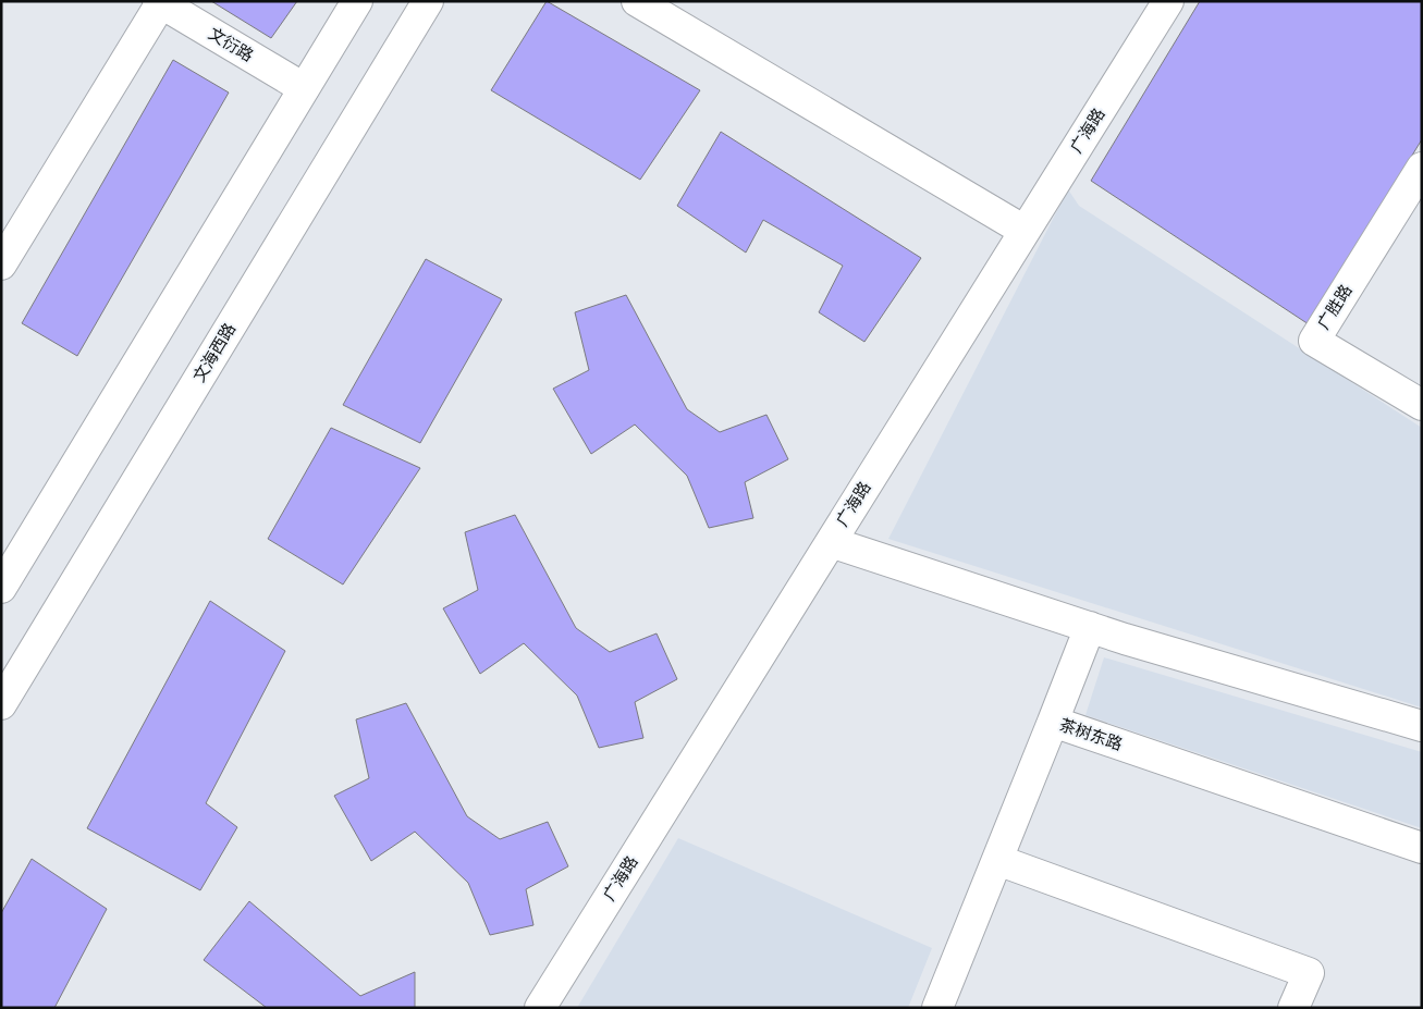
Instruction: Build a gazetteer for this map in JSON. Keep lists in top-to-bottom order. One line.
{"streets":{"street":["文衍路","广海路","广胜路","文海西路","茶树东路"]}}
